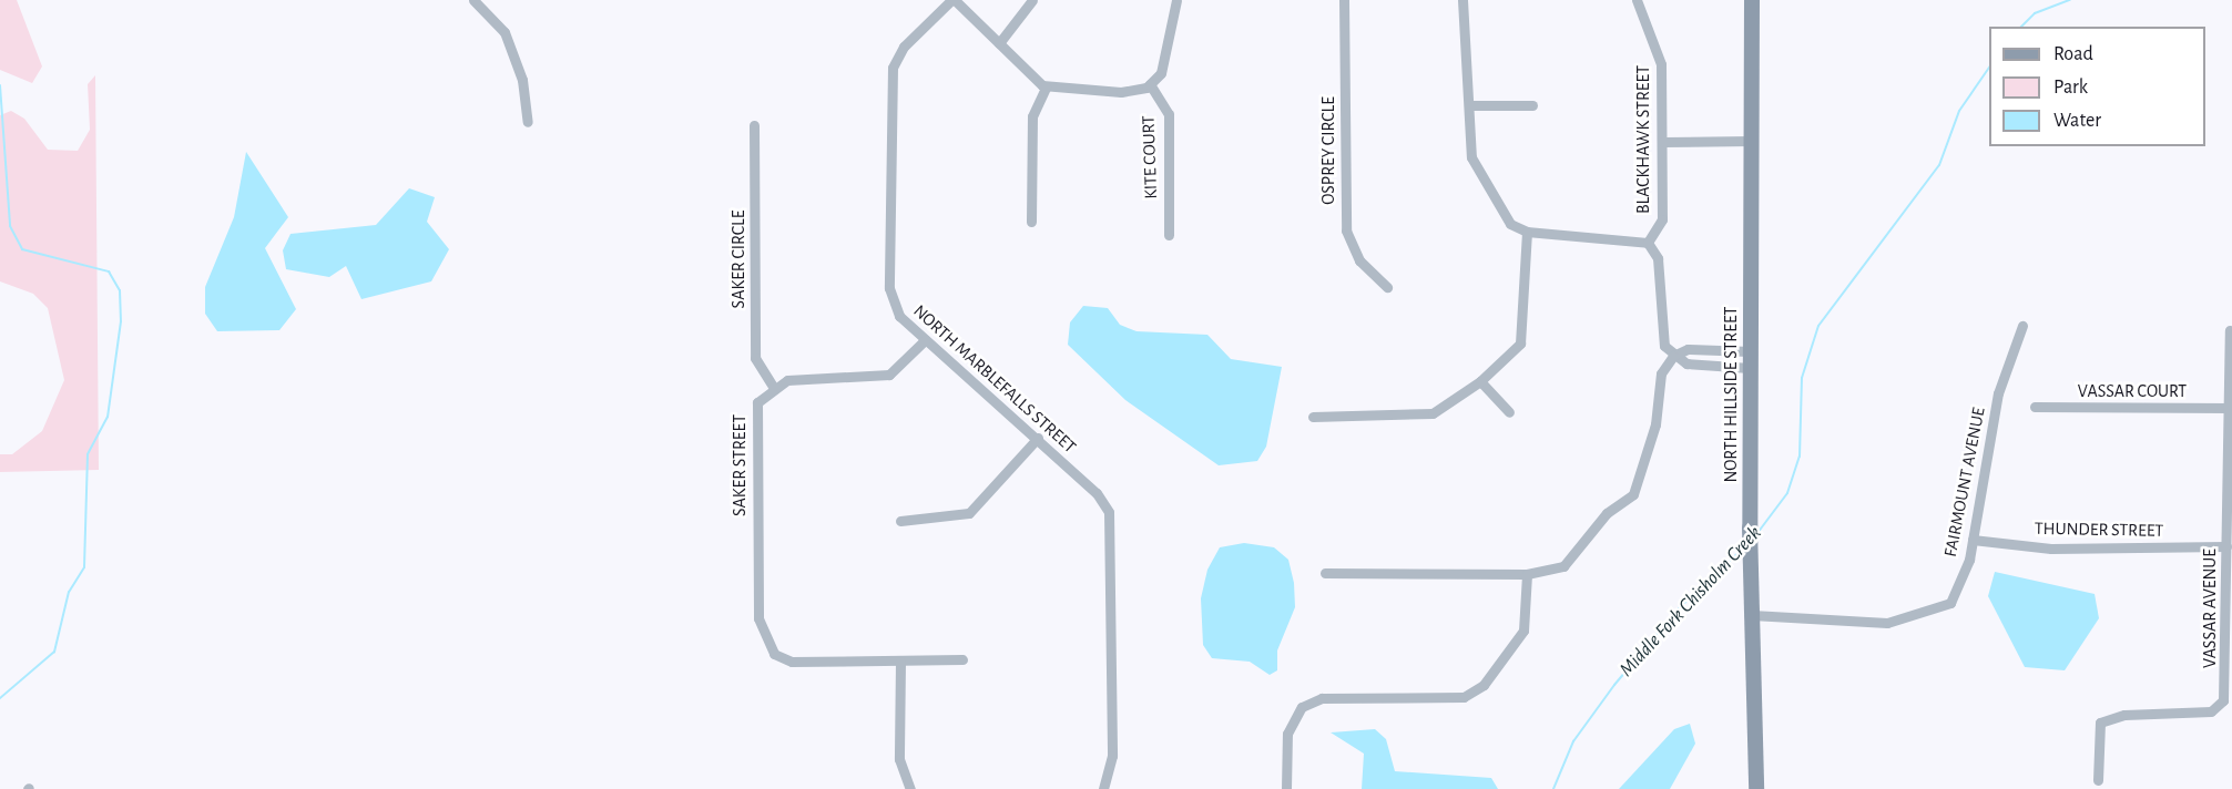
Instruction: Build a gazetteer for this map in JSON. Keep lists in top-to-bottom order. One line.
{"streets":{"main road":["NORTH HILLSIDE STREET"],"street":["BLACKHAWK STREET","OSPREY CIRCLE","KITE COURT","SAKER CIRCLE","NORTH MARBLEFALLS STREET","VASSAR COURT","SAKER STREET","FAIRMOUNT AVENUE","THUNDER STREET","VASSAR AVENUE"]},"crossings":[["SAKER CIRCLE","SAKER STREET"],["VASSAR COURT","VASSAR AVENUE"],["NORTH HILLSIDE STREET","FAIRMOUNT AVENUE"],["FAIRMOUNT AVENUE","THUNDER STREET"],["THUNDER STREET","VASSAR AVENUE"]],"water":["Middle Fork Chisholm Creek"],"legend":["Road","Park","Water"]}
